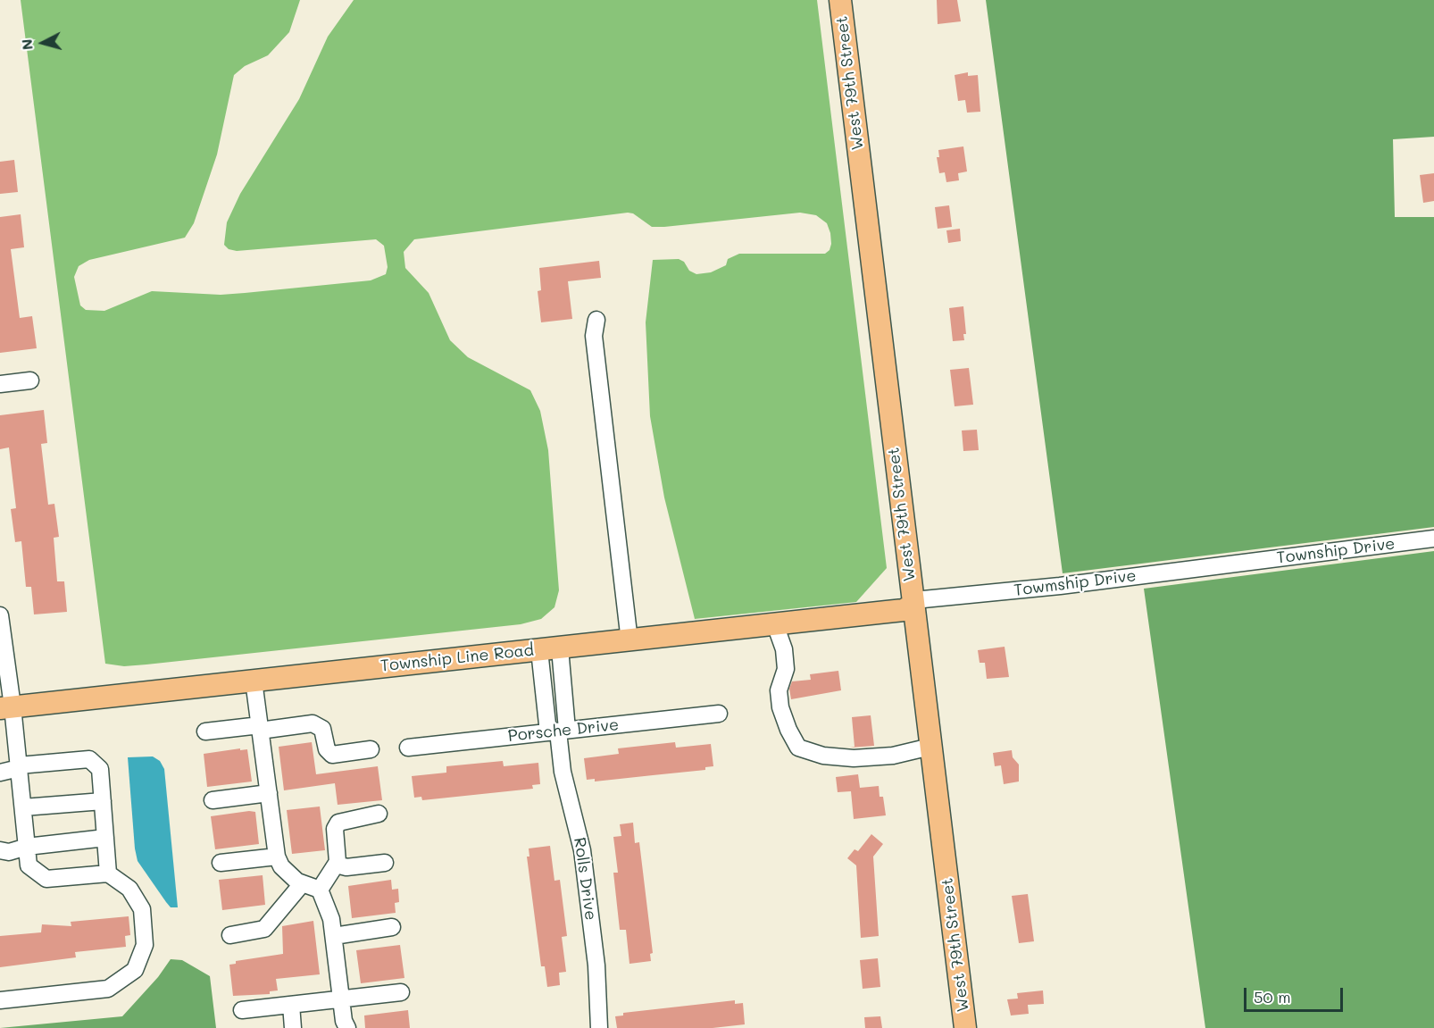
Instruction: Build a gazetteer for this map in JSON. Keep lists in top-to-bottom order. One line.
{"streets":{"main road":["West 79th Street","Township Line Road"],"street":["Township Drive","Towmship Drive","Porsche Drive","Rolls Drive"]},"crossings":[["West 79th Street","Towmship Drive"],["West 79th Street","Township Line Road"],["Township Drive","Towmship Drive"],["Towmship Drive","Township Line Road"],["Township Line Road","Rolls Drive"],["Porsche Drive","Rolls Drive"]],"scale_bar":"50 m","north":"left"}
